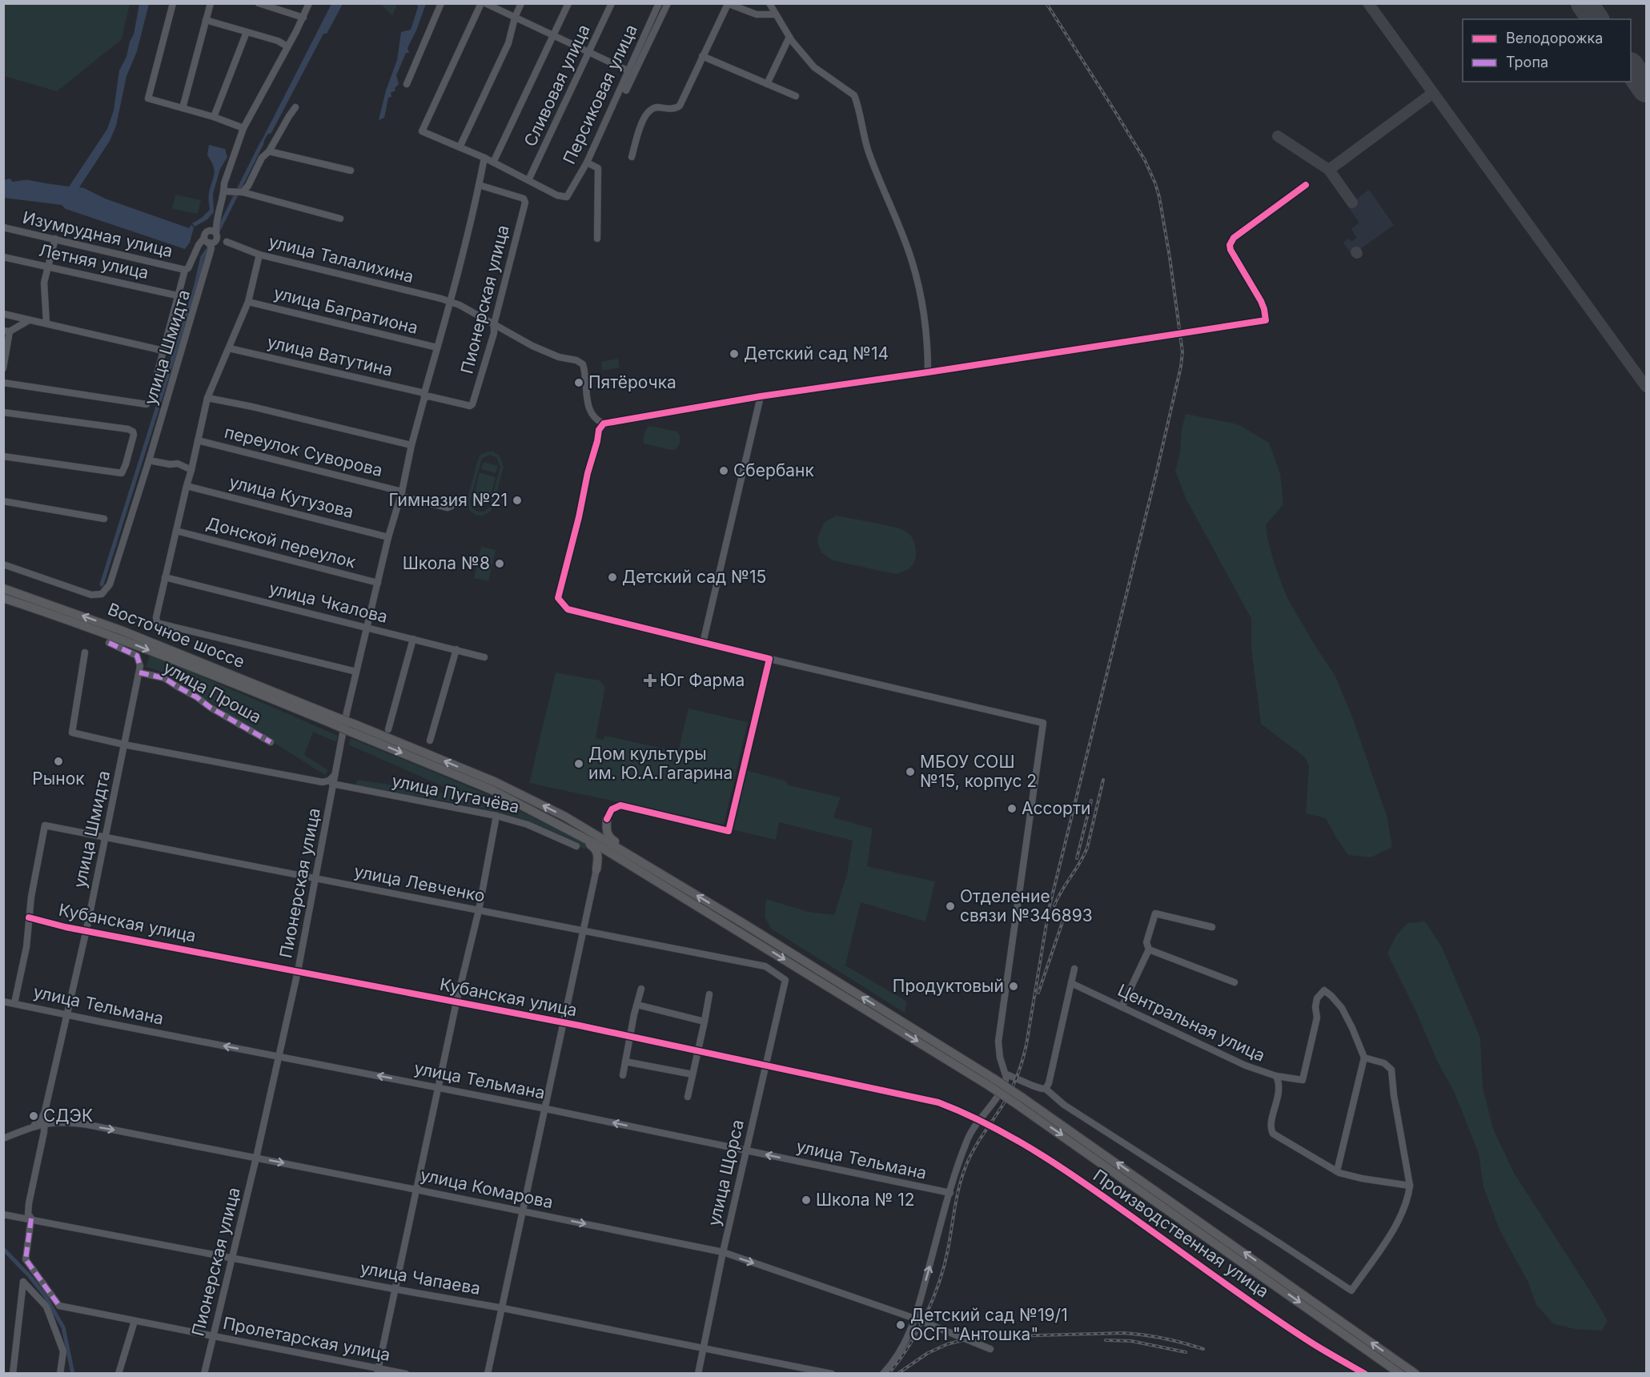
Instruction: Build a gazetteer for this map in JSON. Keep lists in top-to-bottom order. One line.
{"streets":{"highway":["Восточное шоссе"],"street":["Сливовая улица","Персиковая улица","Изумрудная улица","улица Талалихина","Летняя улица","Пионерская улица","улица Багратиона","улица Шмидта","улица Ватутина","переулок Суворова","улица Кутузова","Донской переулок","улица Чкалова","улица Проша","улица Пугачёва","улица Левченко","Кубанская улица","улица Тельмана","Центральная улица","улица Щорса","улица Комарова","Производственная улица","улица Чапаева","Пролетарская улица"]},"crossings":[["Сливовая улица","Персиковая улица"],["улица Талалихина","Пионерская улица"],["улица Талалихина","улица Шмидта"],["Пионерская улица","улица Багратиона"],["Пионерская улица","улица Ватутина"],["Пионерская улица","переулок Суворова"],["Пионерская улица","улица Кутузова"],["Пионерская улица","Донской переулок"],["Пионерская улица","улица Чкалова"],["Пионерская улица","улица Пугачёва"],["Пионерская улица","улица Левченко"],["Пионерская улица","Кубанская улица"],["Пионерская улица","улица Тельмана"],["Пионерская улица","улица Комарова"],["Пионерская улица","улица Чапаева"],["Пионерская улица","Пролетарская улица"],["улица Шмидта","улица Проша"],["улица Шмидта","улица Пугачёва"],["улица Шмидта","улица Левченко"],["улица Шмидта","Кубанская улица"],["улица Шмидта","улица Тельмана"],["улица Шмидта","улица Комарова"],["улица Шмидта","улица Чапаева"],["улица Шмидта","Пролетарская улица"],["улица Левченко","Кубанская улица"],["улица Левченко","улица Щорса"],["Кубанская улица","улица Щорса"],["Кубанская улица","Производственная улица"],["улица Тельмана","улица Щорса"],["улица Щорса","улица Комарова"],["улица Щорса","улица Чапаева"]],"one_way":["улица Тельмана","улица Комарова"],"places":{"other":["Детский сад №14","Пятёрочка","Сбербанк","Гимназия №21","Школа №8","Детский сад №15","Рынок","Дом культуры им. Ю.А.Гагарина","МБОУ СОШ №15, корпус 2","Ассорти","Отделение связи №346893","Продуктовый","СДЭК","Школа № 12","Детский сад №19/1 ОСП \"Антошка\""],"health":["Юг Фарма"]},"legend":["Велодорожка","Тропа"]}
